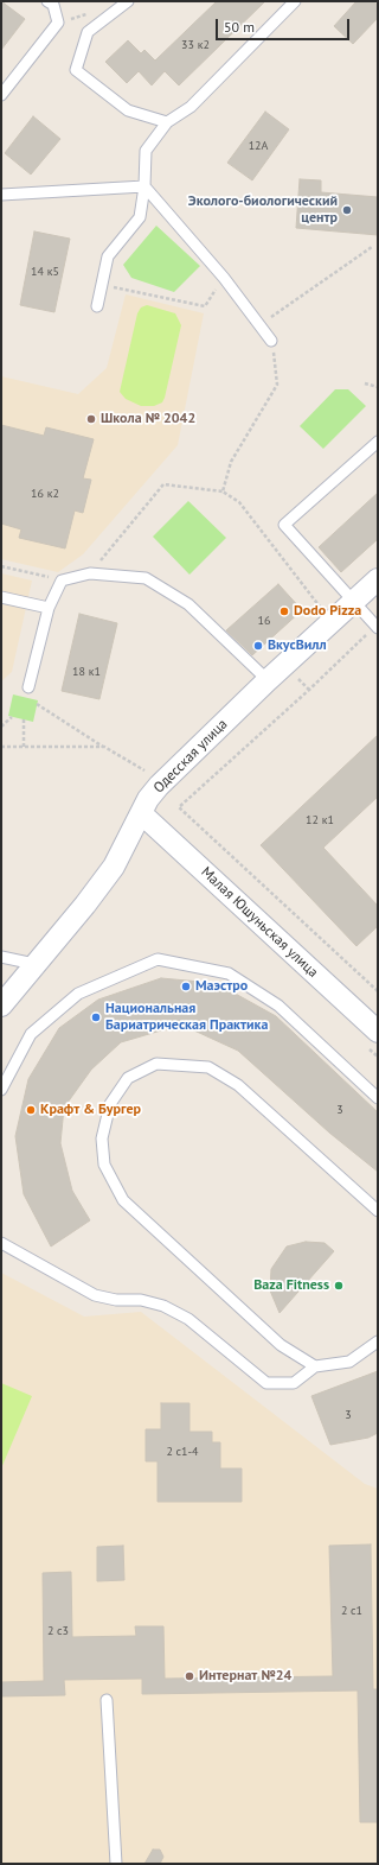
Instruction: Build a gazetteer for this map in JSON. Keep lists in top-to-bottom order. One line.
{"streets":{"street":["Одесская улица","Малая Юшуньская улица"]},"crossings":[["Одесская улица","Малая Юшуньская улица"]],"places":["Эколого-биологический центр","Школа № 2042","Dodo Pizza","ВкусВилл","Маэстро","Национальная Бариатрическая Практика","Крафт & Бургер","Baza Fitness","Интернат №24"],"house_numbers":["33 к2","12А","14 к5","16 к2","16","18 к1","12 к1","3","3","2 с1-4","2 с1","2 с3"],"scale_bar":"50 m"}
